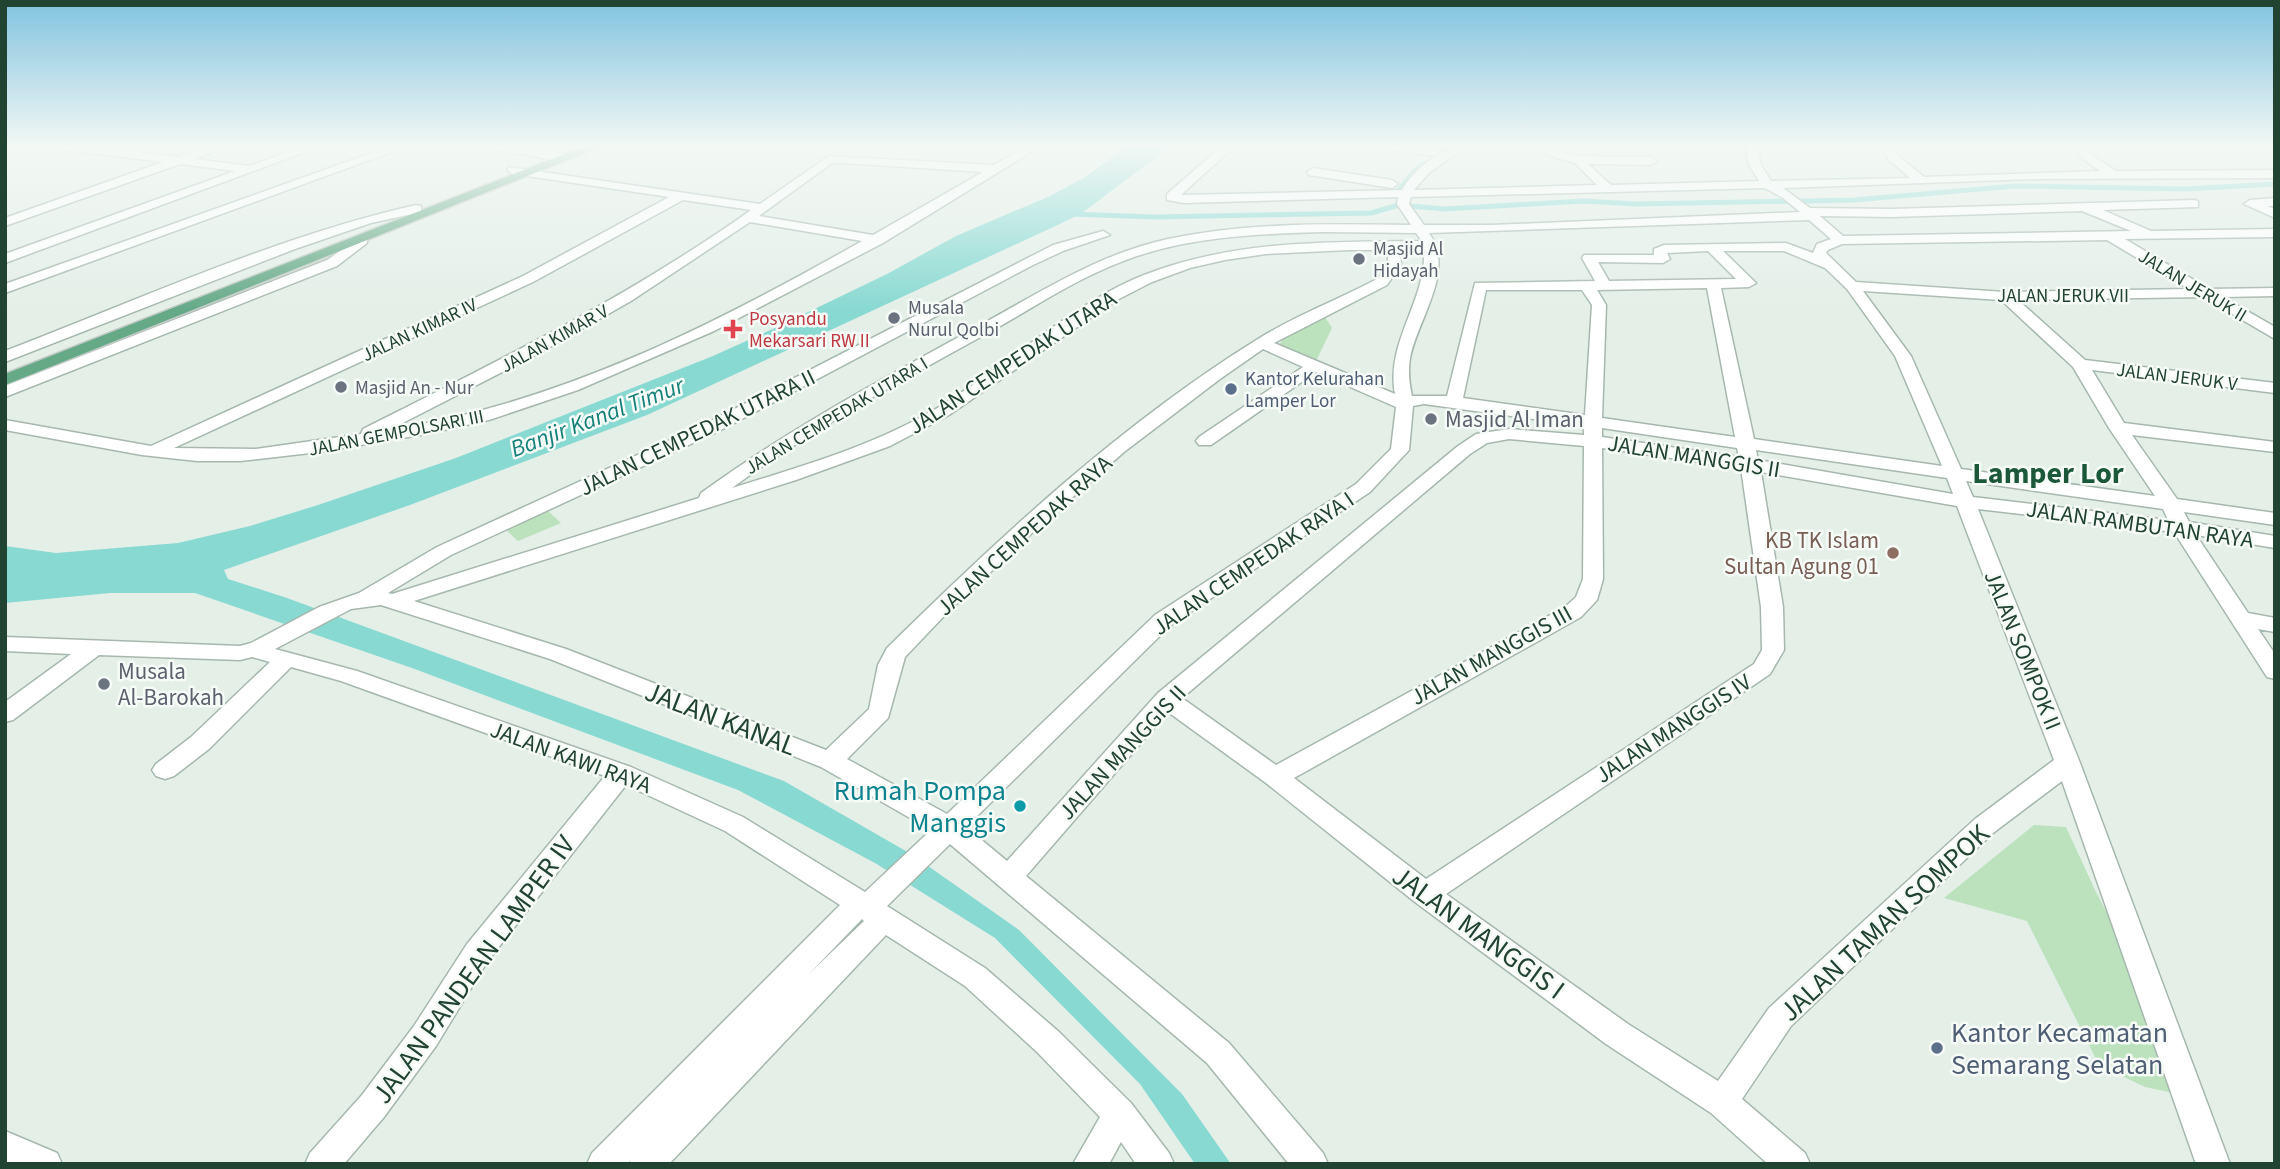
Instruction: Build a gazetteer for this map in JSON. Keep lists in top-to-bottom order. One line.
{"streets":{"street":["JALAN JERUK II","JALAN JERUK VII","JALAN KIMAR IV","JALAN KIMAR V","JALAN CEMPEDAK UTARA","JALAN JERUK V","JALAN CEMPEDAK UTARA I","JALAN GEMPOLSARI III","JALAN CEMPEDAK UTARA II","JALAN MANGGIS II","JALAN RAMBUTAN RAYA","JALAN CEMPEDAK RAYA","JALAN CEMPEDAK RAYA I","JALAN SOMPOK II","JALAN MANGGIS III","JALAN KANAL","JALAN MANGGIS IV","JALAN KAWI RAYA","JALAN TAMAN SOMPOK","JALAN MANGGIS I","JALAN PANDEAN LAMPER IV"]},"crossings":[["JALAN JERUK II","JALAN JERUK VII"],["JALAN JERUK VII","JALAN SOMPOK II"],["JALAN KIMAR IV","JALAN GEMPOLSARI III"],["JALAN KIMAR V","JALAN GEMPOLSARI III"],["JALAN CEMPEDAK UTARA","JALAN CEMPEDAK UTARA I"],["JALAN CEMPEDAK UTARA","JALAN CEMPEDAK RAYA"],["JALAN CEMPEDAK UTARA","JALAN CEMPEDAK RAYA I"],["JALAN CEMPEDAK UTARA","JALAN KANAL"],["JALAN CEMPEDAK UTARA II","JALAN KANAL"],["JALAN MANGGIS II","JALAN RAMBUTAN RAYA"],["JALAN MANGGIS II","JALAN SOMPOK II"],["JALAN MANGGIS II","JALAN MANGGIS III"],["JALAN MANGGIS II","JALAN KANAL"],["JALAN MANGGIS II","JALAN MANGGIS IV"],["JALAN MANGGIS II","JALAN MANGGIS I"],["JALAN RAMBUTAN RAYA","JALAN SOMPOK II"],["JALAN CEMPEDAK RAYA","JALAN KANAL"],["JALAN CEMPEDAK RAYA I","JALAN KANAL"],["JALAN CEMPEDAK RAYA I","JALAN KAWI RAYA"],["JALAN SOMPOK II","JALAN TAMAN SOMPOK"],["JALAN MANGGIS III","JALAN MANGGIS I"],["JALAN KANAL","JALAN KAWI RAYA"],["JALAN MANGGIS IV","JALAN MANGGIS I"],["JALAN KAWI RAYA","JALAN PANDEAN LAMPER IV"],["JALAN TAMAN SOMPOK","JALAN MANGGIS I"]],"districts":["Lamper Lor"],"water":["Banjir Kanal Timur"],"places":{"other":["Masjid Al Hidayah","Musala Nurul Qolbi","Masjid An - Nur","Kantor Kelurahan Lamper Lor","Masjid Al Iman","KB TK Islam Sultan Agung 01","Musala Al-Barokah","Rumah Pompa Manggis","Kantor Kecamatan Semarang Selatan"],"health":["Posyandu Mekarsari RW II"]}}
